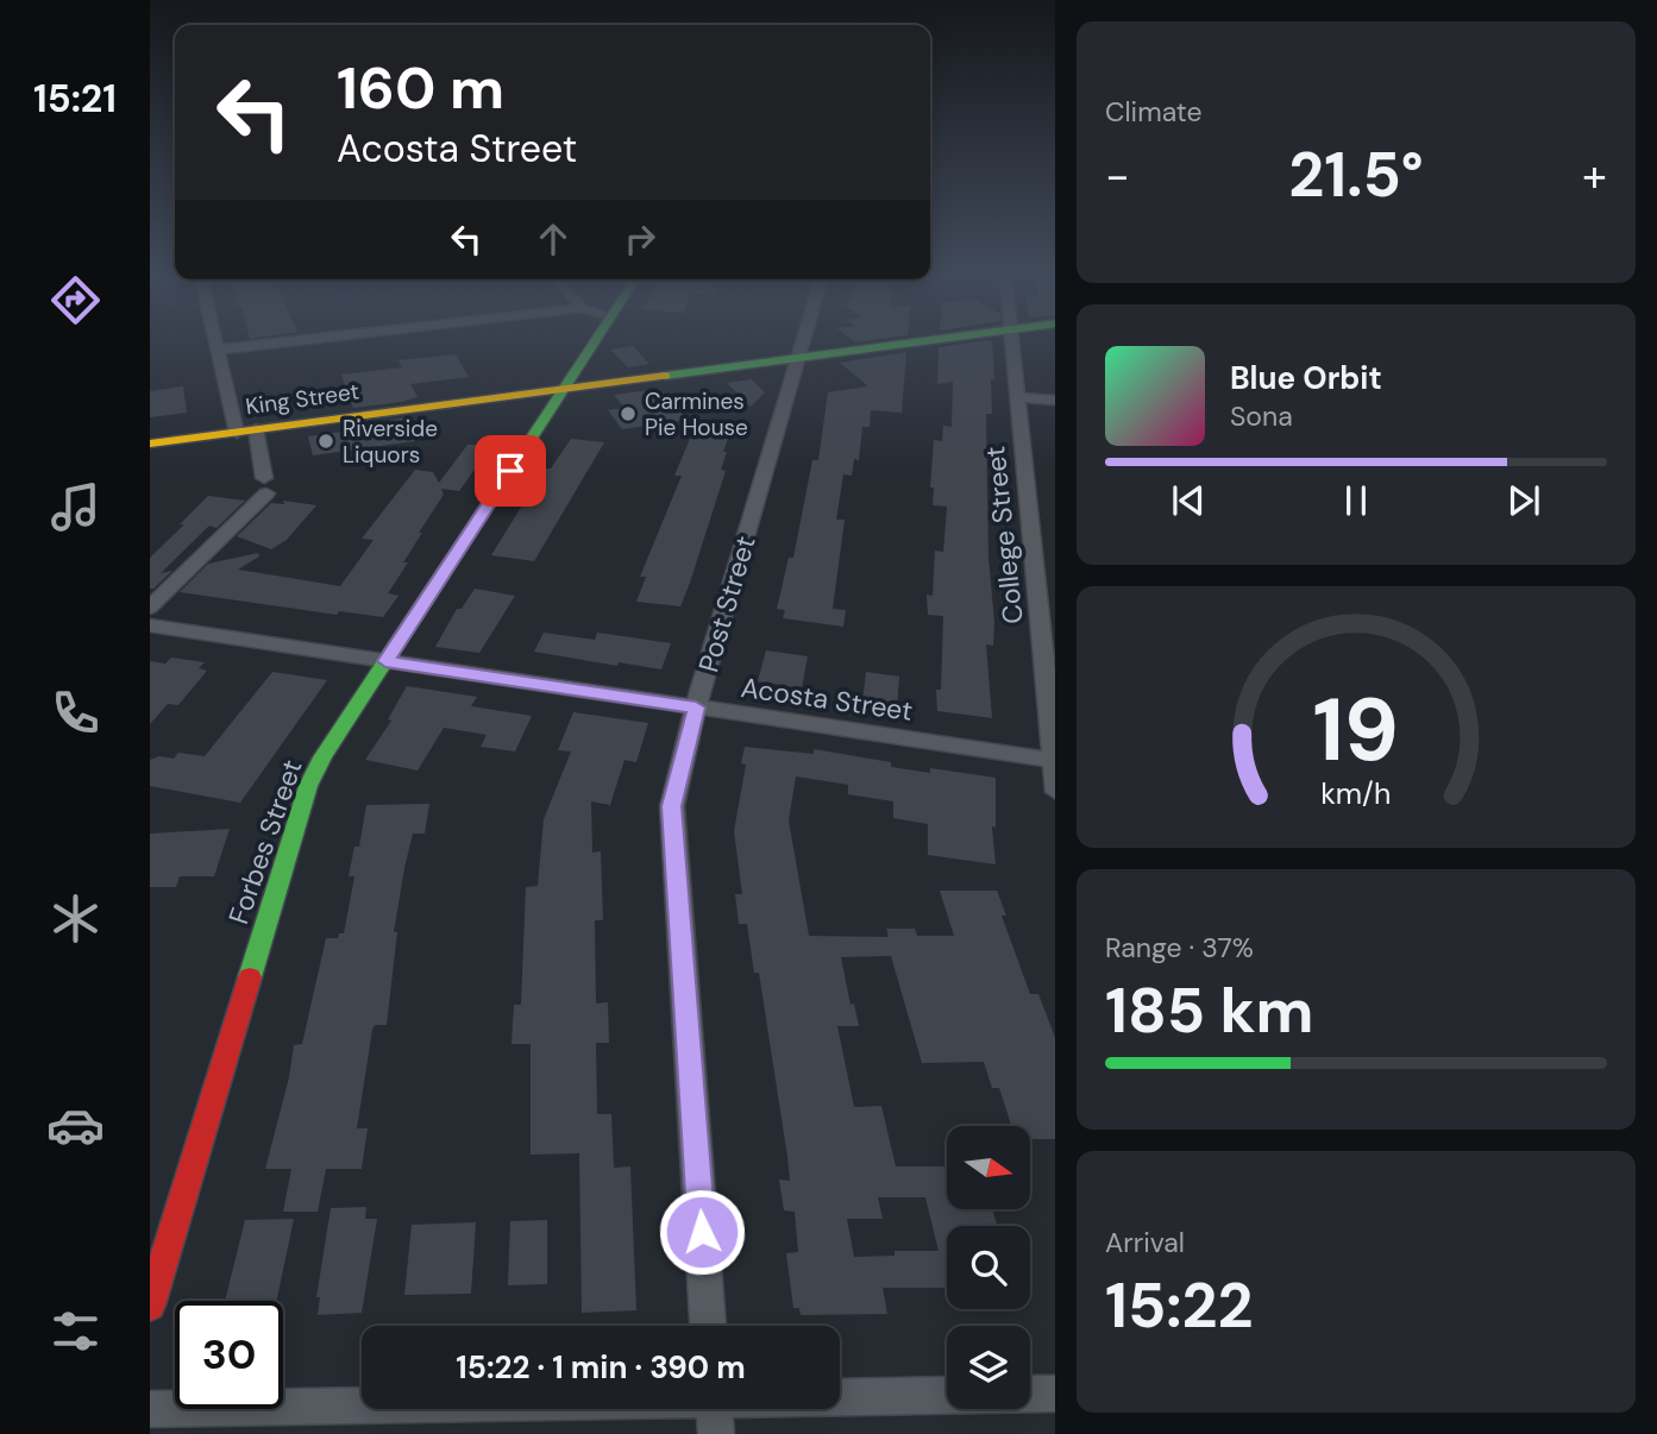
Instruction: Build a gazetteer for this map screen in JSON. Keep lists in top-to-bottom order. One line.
{"streets":{"street":["King Street","College Street","Post Street","Acosta Street","Forbes Street"]},"crossings":[["King Street","Post Street"],["King Street","Forbes Street"],["College Street","Acosta Street"],["Post Street","Acosta Street"],["Acosta Street","Forbes Street"]],"places":["Carmines Pie House","Riverside Liquors"],"north":"right","page":{"tabs":"15:21","tile":["Climate",["Range · 37%","185 km"],["Arrival","15:22"]],"turn":["160 m","Acosta Street"],"heat":["−","21.5°","+"],"song":["Blue Orbit","Sona"],"limit":"30","trip":"15:22 · 1 min · 390 m","gauge":["19","km/h"]}}
